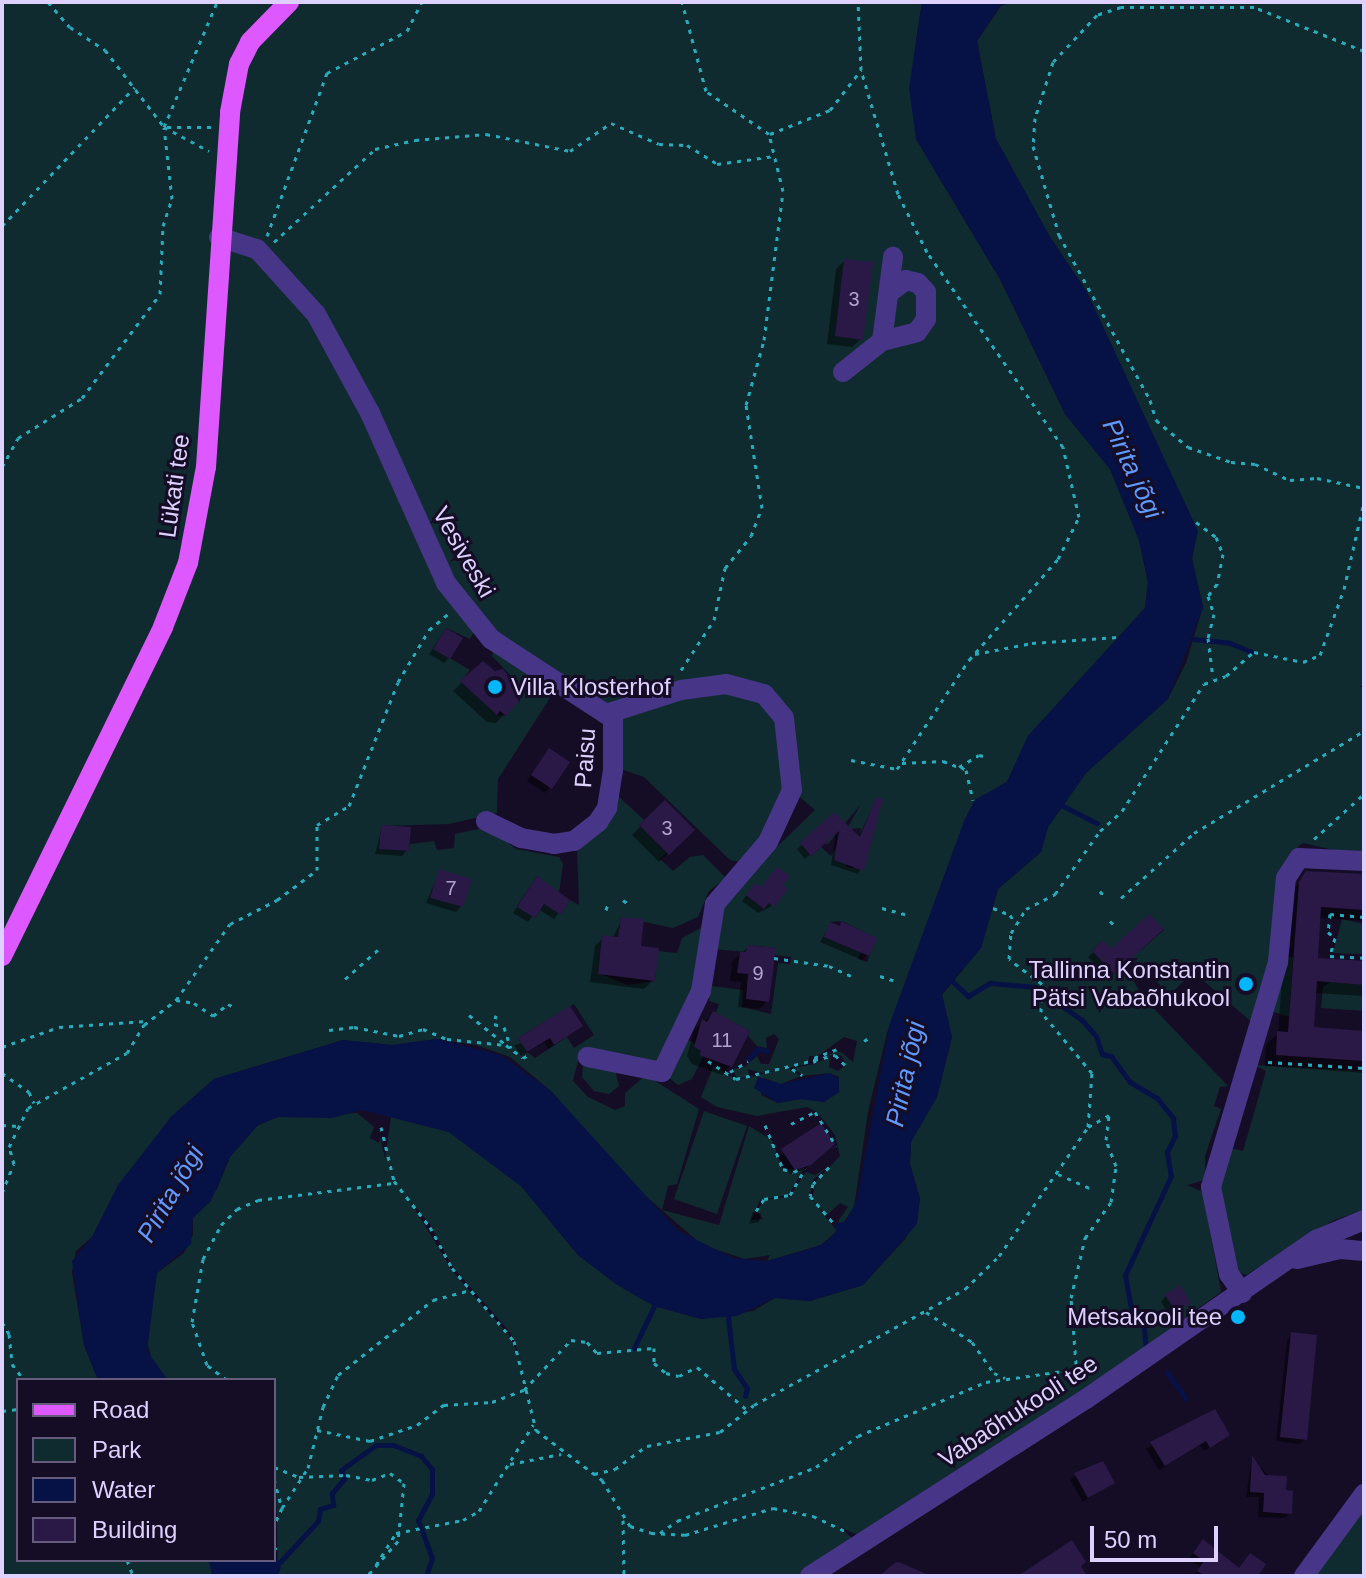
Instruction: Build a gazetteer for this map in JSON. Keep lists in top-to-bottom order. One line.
{"streets":{"main road":["Lükati tee"],"street":["Vesiveski","Paisu","Vabaõhukooli tee"]},"crossings":[["Lükati tee","Vesiveski"],["Vesiveski","Paisu"]],"water":["Pirita jõgi"],"places":["Villa Klosterhof","Tallinna Konstantin Pätsi Vabaõhukool","Metsakooli tee"],"house_numbers":["3","3","7","9","11"],"legend":["Road","Park","Water","Building"],"scale_bar":"50 m"}
